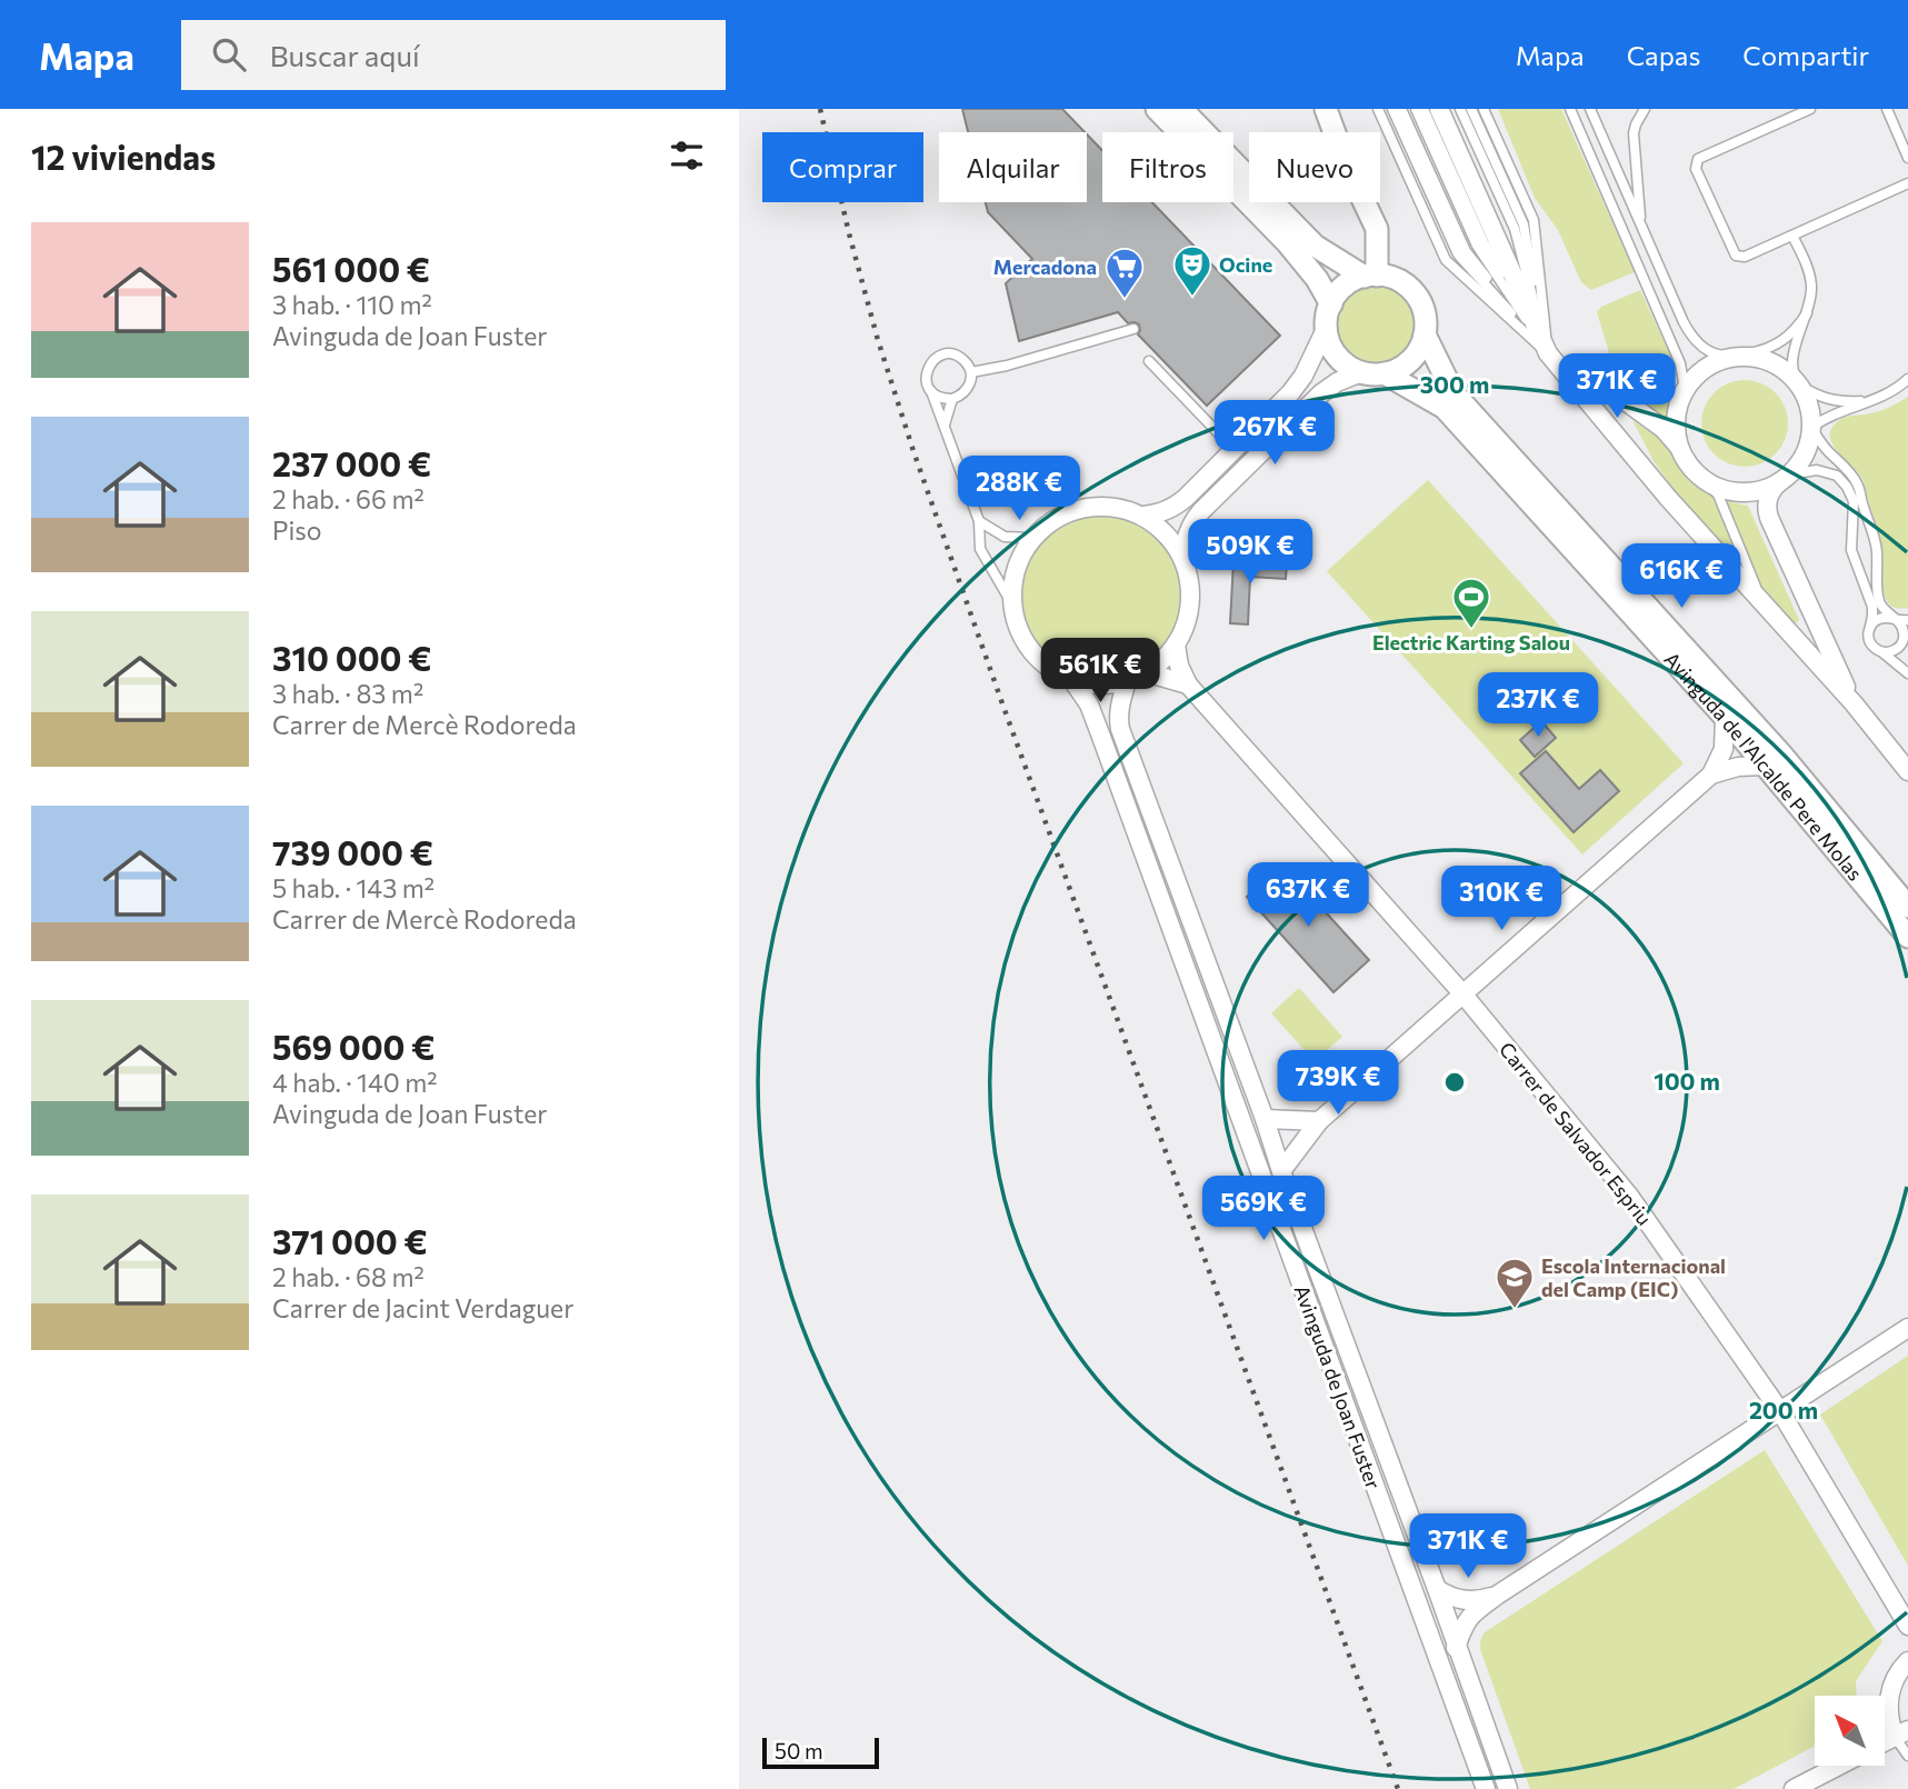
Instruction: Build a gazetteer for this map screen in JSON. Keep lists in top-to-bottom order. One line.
{"streets":{"street":["Avinguda de l'Alcalde Pere Molas","Carrer de Salvador Espriu","Avinguda de Joan Fuster"]},"crossings":[["Carrer de Salvador Espriu","Avinguda de Joan Fuster"]],"places":{"theatre":["Ocine"],"supermarket":["Mercadona"],"sports":["Electric Karting Salou"],"school or university":["Escola Internacional del Camp (EIC)"]},"scale_bar":"50 m","north":"top left","page":{"header":"Mapa","search":"Buscar aquí","nav":["Mapa","Capas","Compartir"],"heading":"12 viviendas","chip":["Comprar","Alquilar","Filtros","Nuevo"],"list":[{"name":"561 000 €","note":"3 hab. · 110 m² · Avinguda de Joan Fuster"},{"name":"237 000 €","note":"2 hab. · 66 m² · Piso"},{"name":"310 000 €","note":"3 hab. · 83 m² · Carrer de Mercè Rodoreda"},{"name":"739 000 €","note":"5 hab. · 143 m² · Carrer de Mercè Rodoreda"},{"name":"569 000 €","note":"4 hab. · 140 m² · Avinguda de Joan Fuster"},{"name":"371 000 €","note":"2 hab. · 68 m² · Carrer de Jacint Verdaguer"}],"price":["371K €","267K €","288K €","509K €","616K €","561K €","237K €","637K €","310K €","739K €","569K €","371K €"],"scale":"50 m"},"rings":["300 m","100 m","200 m"]}
